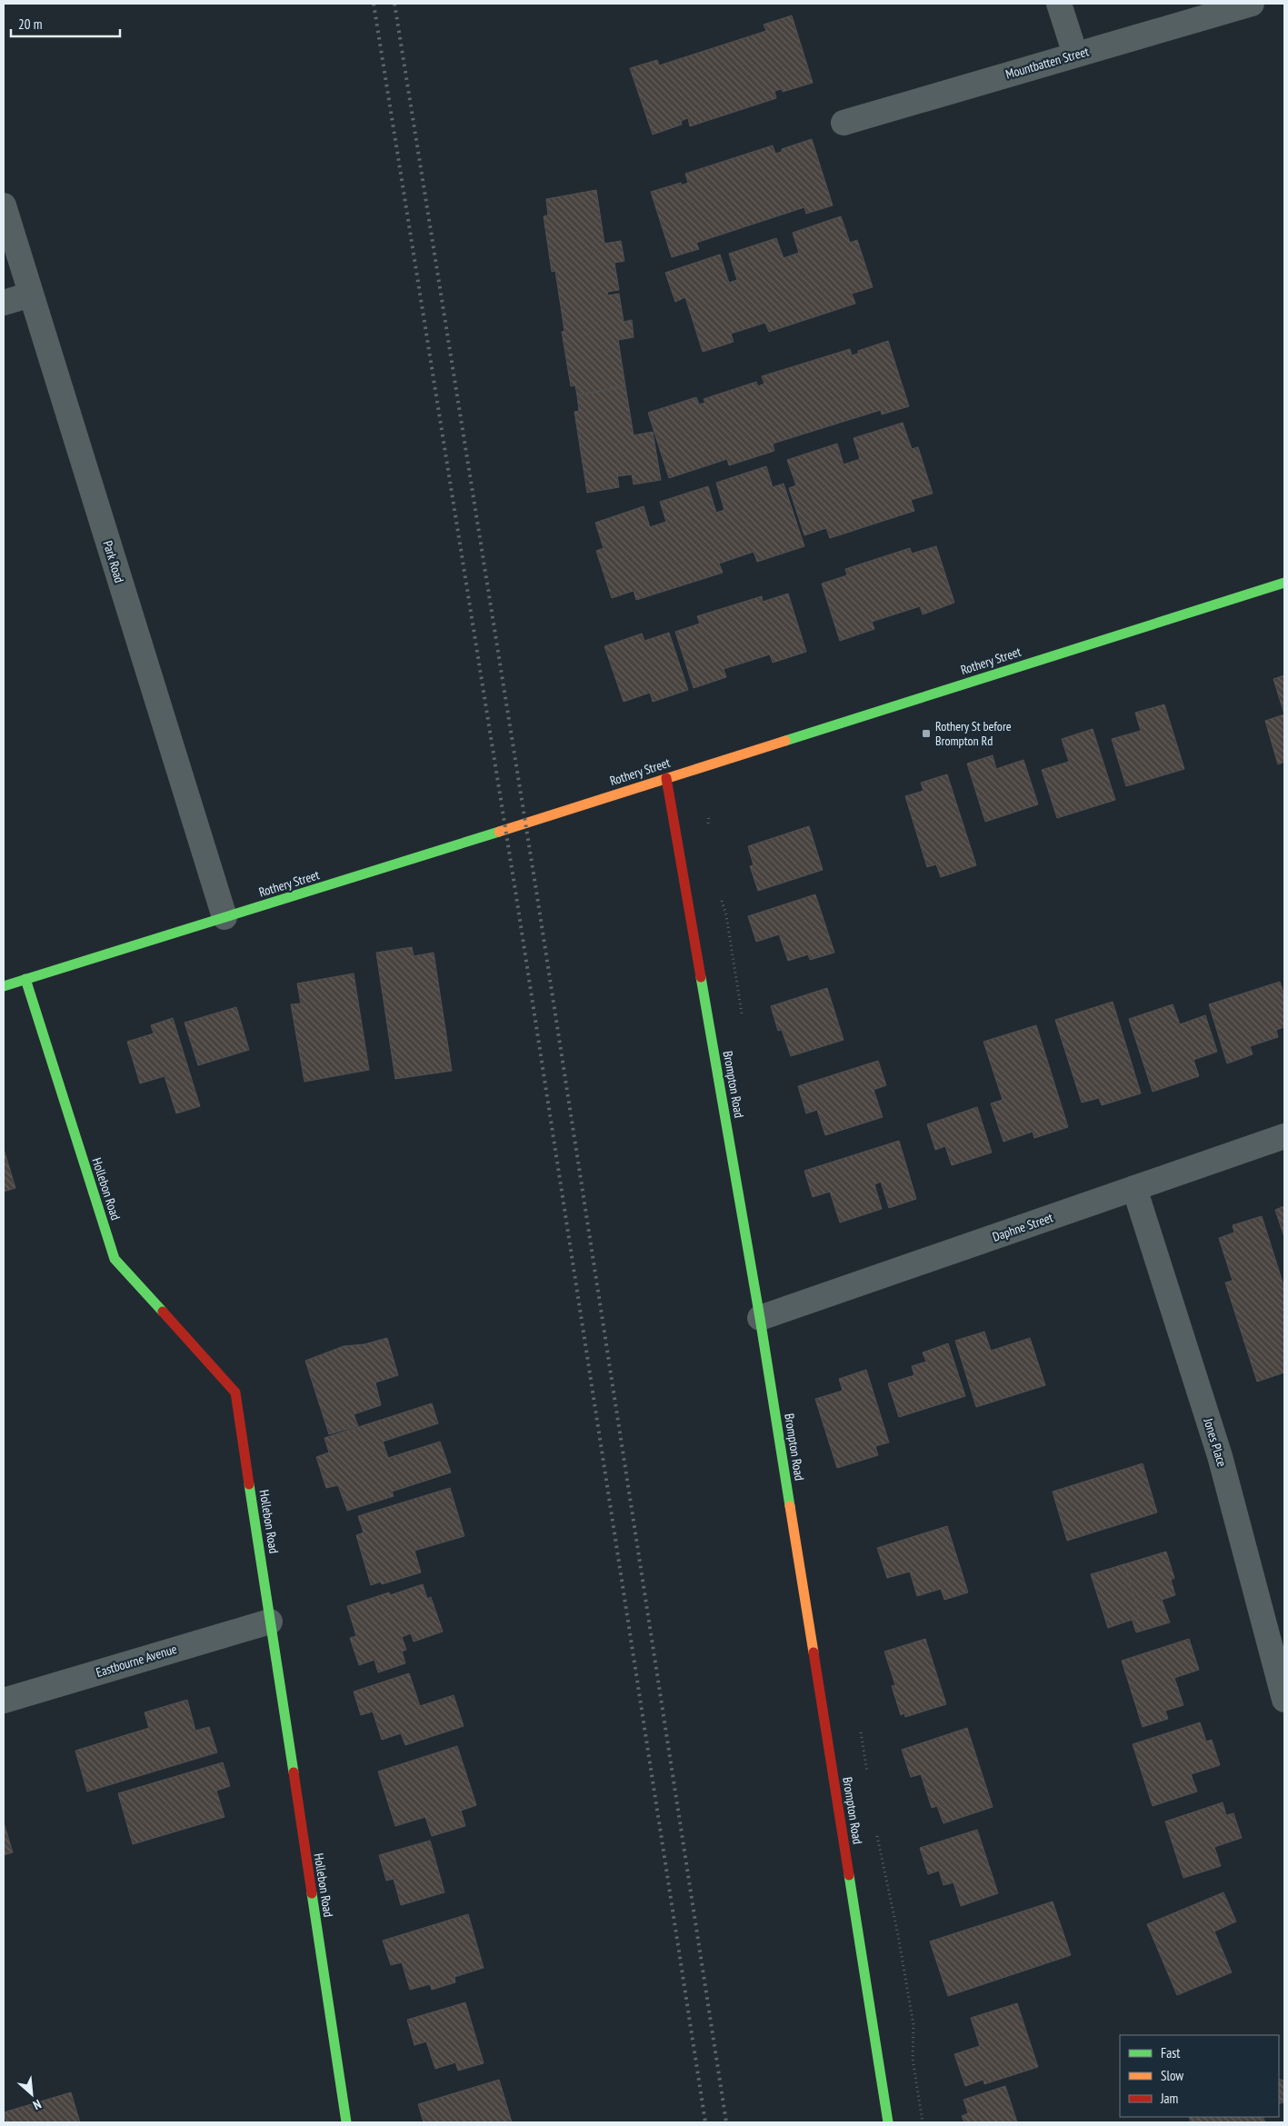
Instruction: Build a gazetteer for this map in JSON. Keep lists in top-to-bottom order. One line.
{"streets":{"street":["Mountbatten Street","Park Road","Rothery Street","Brompton Road","Hollebon Road","Daphne Street","Jones Place","Eastbourne Avenue"]},"crossings":[["Park Road","Rothery Street"],["Rothery Street","Brompton Road"],["Rothery Street","Hollebon Road"],["Brompton Road","Daphne Street"],["Hollebon Road","Eastbourne Avenue"],["Daphne Street","Jones Place"]],"places":{"transit":["Rothery St before Brompton Rd"]},"legend":["Fast","Slow","Jam"],"scale_bar":"20 m","north":"bottom right"}
